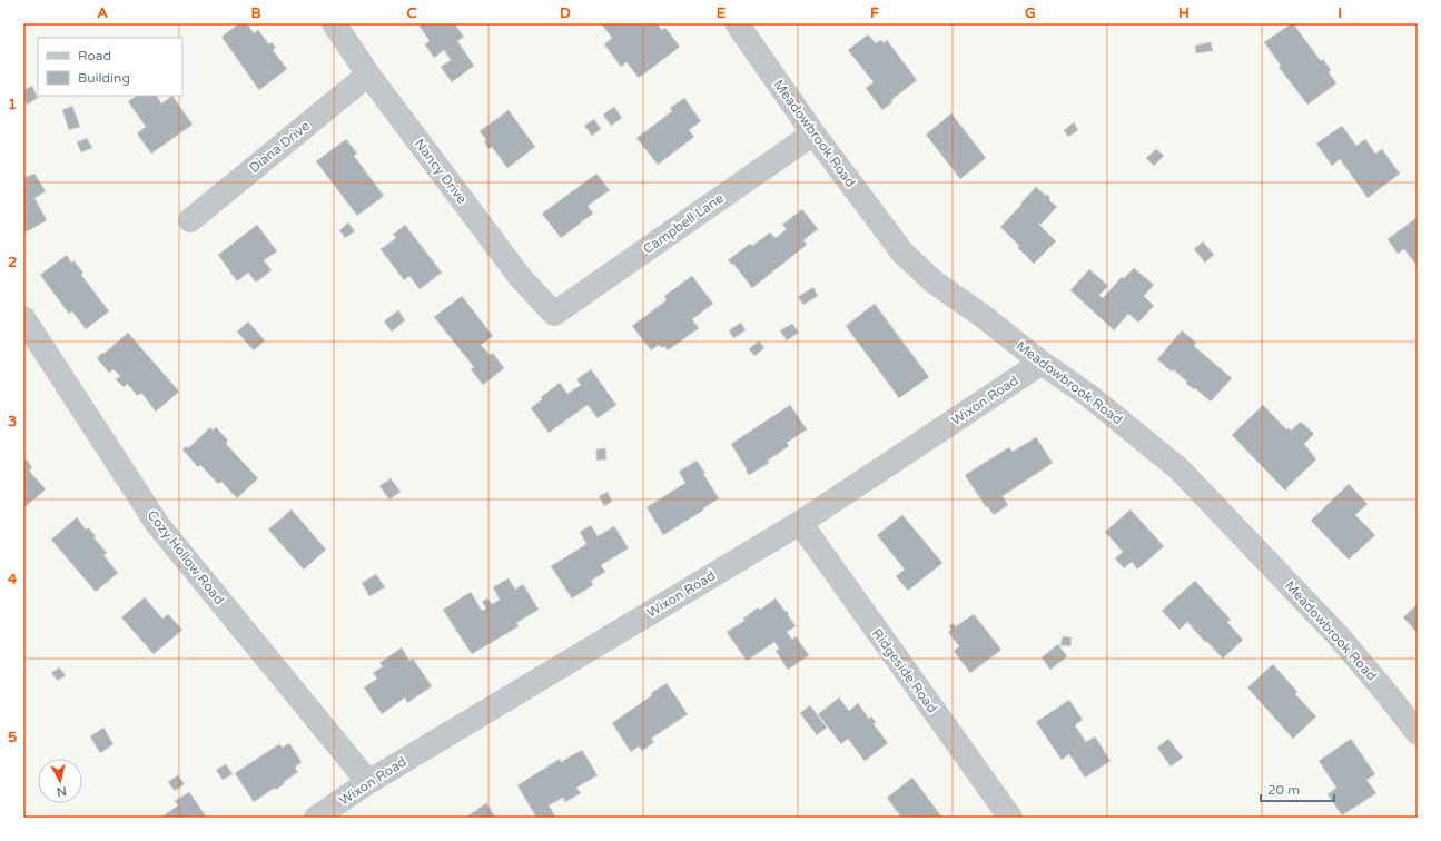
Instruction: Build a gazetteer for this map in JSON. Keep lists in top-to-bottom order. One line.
{"streets":{"street":["Meadowbrook Road","Diana Drive","Nancy Drive","Campbell Lane","Wixon Road","Cozy Hollow Road","Ridgeside Road"]},"crossings":[["Meadowbrook Road","Campbell Lane"],["Meadowbrook Road","Wixon Road"],["Diana Drive","Nancy Drive"],["Nancy Drive","Campbell Lane"],["Wixon Road","Cozy Hollow Road"],["Wixon Road","Ridgeside Road"]],"legend":["Road","Building"],"scale_bar":"20 m","north":"bottom","grid":{"columns":["A","B","C","D","E","F","G","H","I"],"rows":["1","2","3","4","5"]}}
